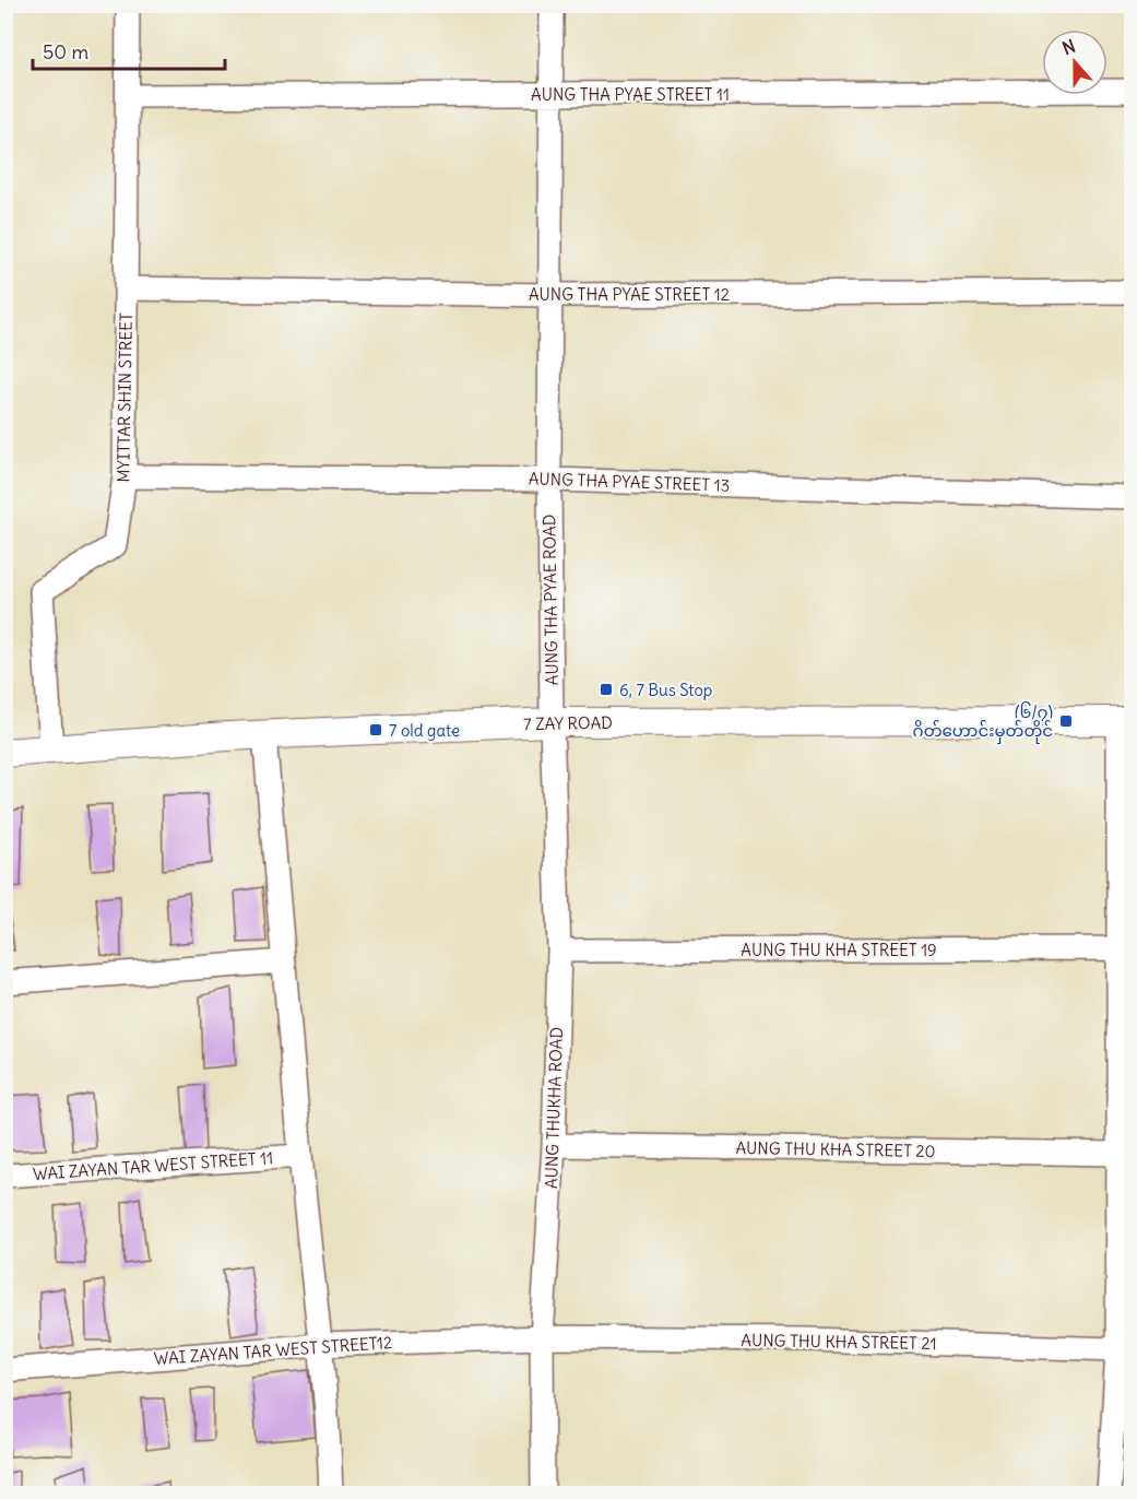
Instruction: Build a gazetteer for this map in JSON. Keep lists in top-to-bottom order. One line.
{"streets":{"street":["AUNG THA PYAE STREET 11","AUNG THA PYAE STREET 12","MYITTAR SHIN STREET","AUNG THA PYAE STREET 13","AUNG THA PYAE ROAD","7 ZAY ROAD","AUNG THU KHA STREET 19","AUNG THUKHA ROAD","AUNG THU KHA STREET 20","WAI ZAYAN TAR WEST STREET 11","AUNG THU KHA STREET 21","WAI ZAYAN TAR WEST STREET12"]},"crossings":[["AUNG THA PYAE STREET 11","MYITTAR SHIN STREET"],["AUNG THA PYAE STREET 11","AUNG THA PYAE ROAD"],["AUNG THA PYAE STREET 12","MYITTAR SHIN STREET"],["AUNG THA PYAE STREET 12","AUNG THA PYAE ROAD"],["MYITTAR SHIN STREET","AUNG THA PYAE STREET 13"],["MYITTAR SHIN STREET","7 ZAY ROAD"],["AUNG THA PYAE STREET 13","AUNG THA PYAE ROAD"],["AUNG THA PYAE ROAD","7 ZAY ROAD"],["AUNG THA PYAE ROAD","AUNG THUKHA ROAD"],["7 ZAY ROAD","AUNG THUKHA ROAD"],["AUNG THU KHA STREET 19","AUNG THUKHA ROAD"],["AUNG THUKHA ROAD","AUNG THU KHA STREET 20"],["AUNG THUKHA ROAD","AUNG THU KHA STREET 21"],["AUNG THUKHA ROAD","WAI ZAYAN TAR WEST STREET12"],["AUNG THU KHA STREET 21","WAI ZAYAN TAR WEST STREET12"]],"places":{"transit":["6, 7 Bus Stop","(၆/၇) ဂိတ်ဟောင်းမှတ်တိုင်","7 old gate"]},"scale_bar":"50 m","north":"top"}
